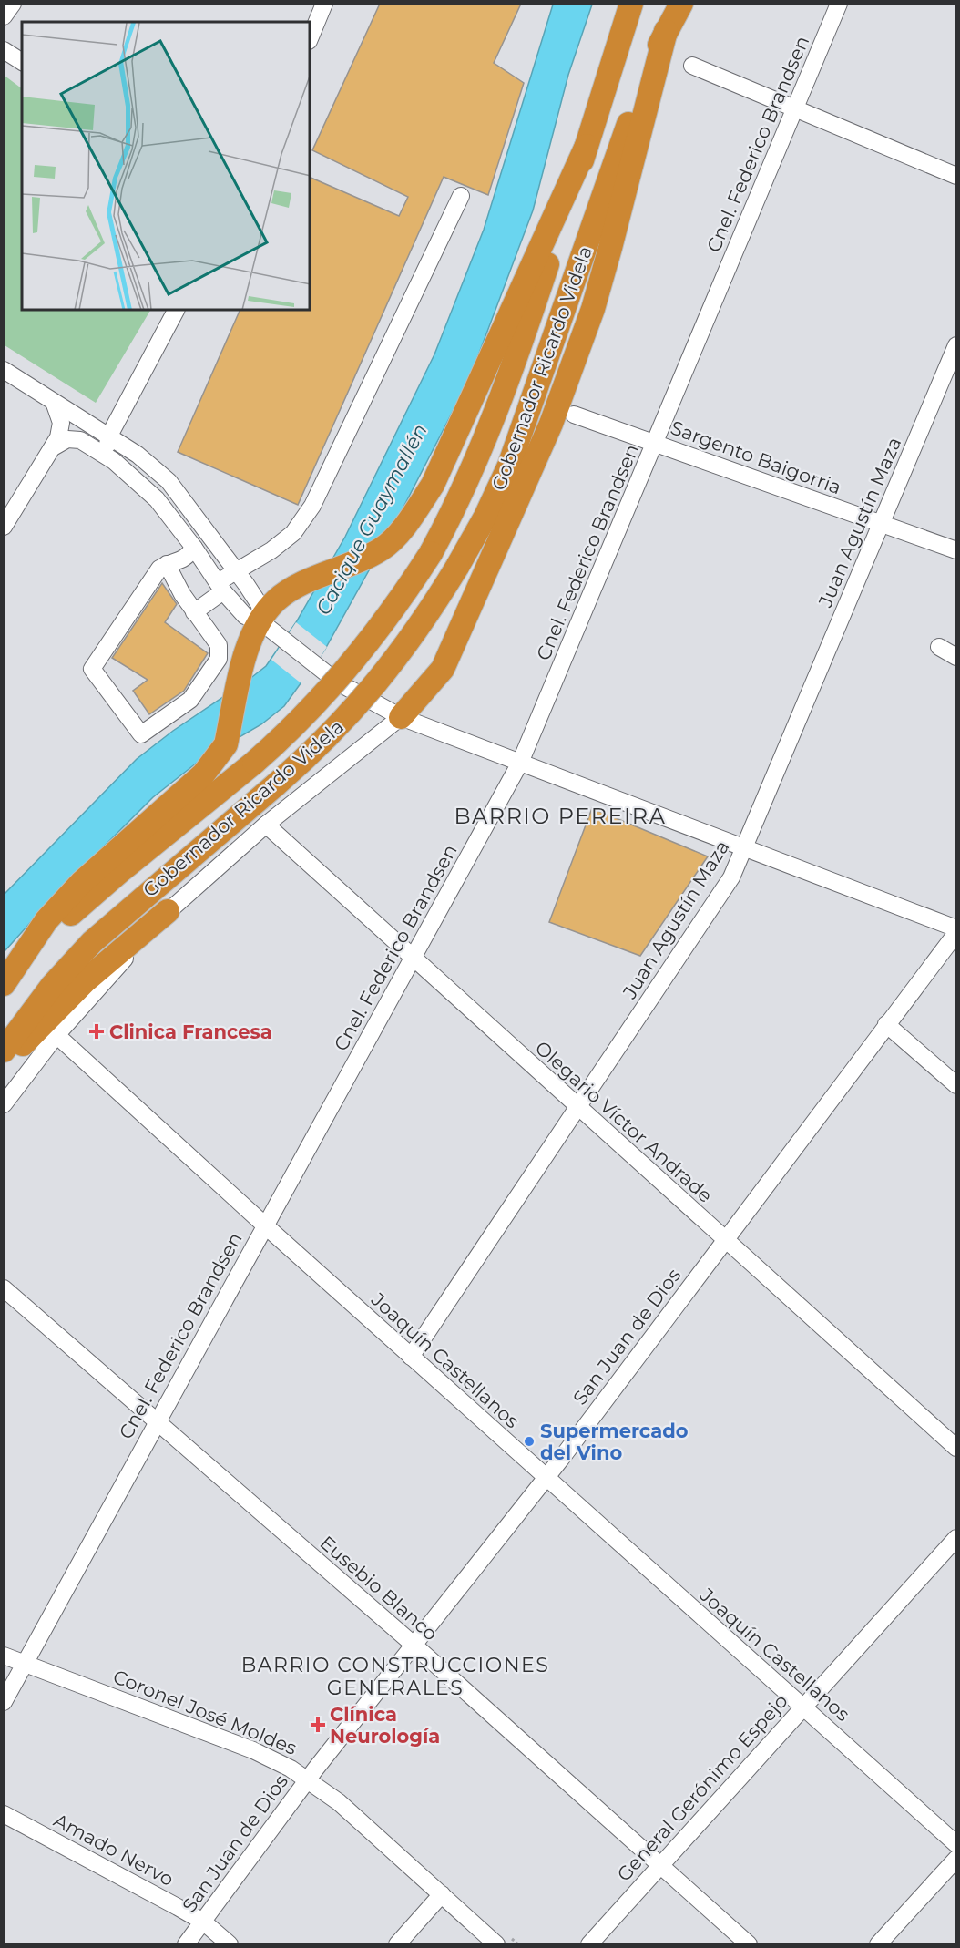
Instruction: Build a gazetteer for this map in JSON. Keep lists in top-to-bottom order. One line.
{"streets":{"highway":["Gobernador Ricardo Videla"],"street":["Cnel. Federico Brandsen","Sargento Baigorria","Juan Agustín Maza","Olegario Víctor Andrade","San Juan de Dios","Joaquín Castellanos","Eusebio Blanco","Coronel José Moldes","General Gerónimo Espejo","Amado Nervo"]},"crossings":[["Cnel. Federico Brandsen","Sargento Baigorria"],["Cnel. Federico Brandsen","Olegario Víctor Andrade"],["Cnel. Federico Brandsen","Joaquín Castellanos"],["Cnel. Federico Brandsen","Eusebio Blanco"],["Cnel. Federico Brandsen","Coronel José Moldes"],["Sargento Baigorria","Juan Agustín Maza"],["Juan Agustín Maza","Olegario Víctor Andrade"],["Juan Agustín Maza","Joaquín Castellanos"],["Olegario Víctor Andrade","San Juan de Dios"],["San Juan de Dios","Joaquín Castellanos"],["San Juan de Dios","Eusebio Blanco"],["San Juan de Dios","Coronel José Moldes"],["San Juan de Dios","Amado Nervo"],["Joaquín Castellanos","General Gerónimo Espejo"],["Eusebio Blanco","General Gerónimo Espejo"]],"districts":["BARRIO PEREIRA","BARRIO CONSTRUCCIONES GENERALES"],"water":["Cacique Guaymallén"],"places":{"health":["Clinica Francesa","Clínica Neurología"],"other":["Supermercado del Vino"]}}
